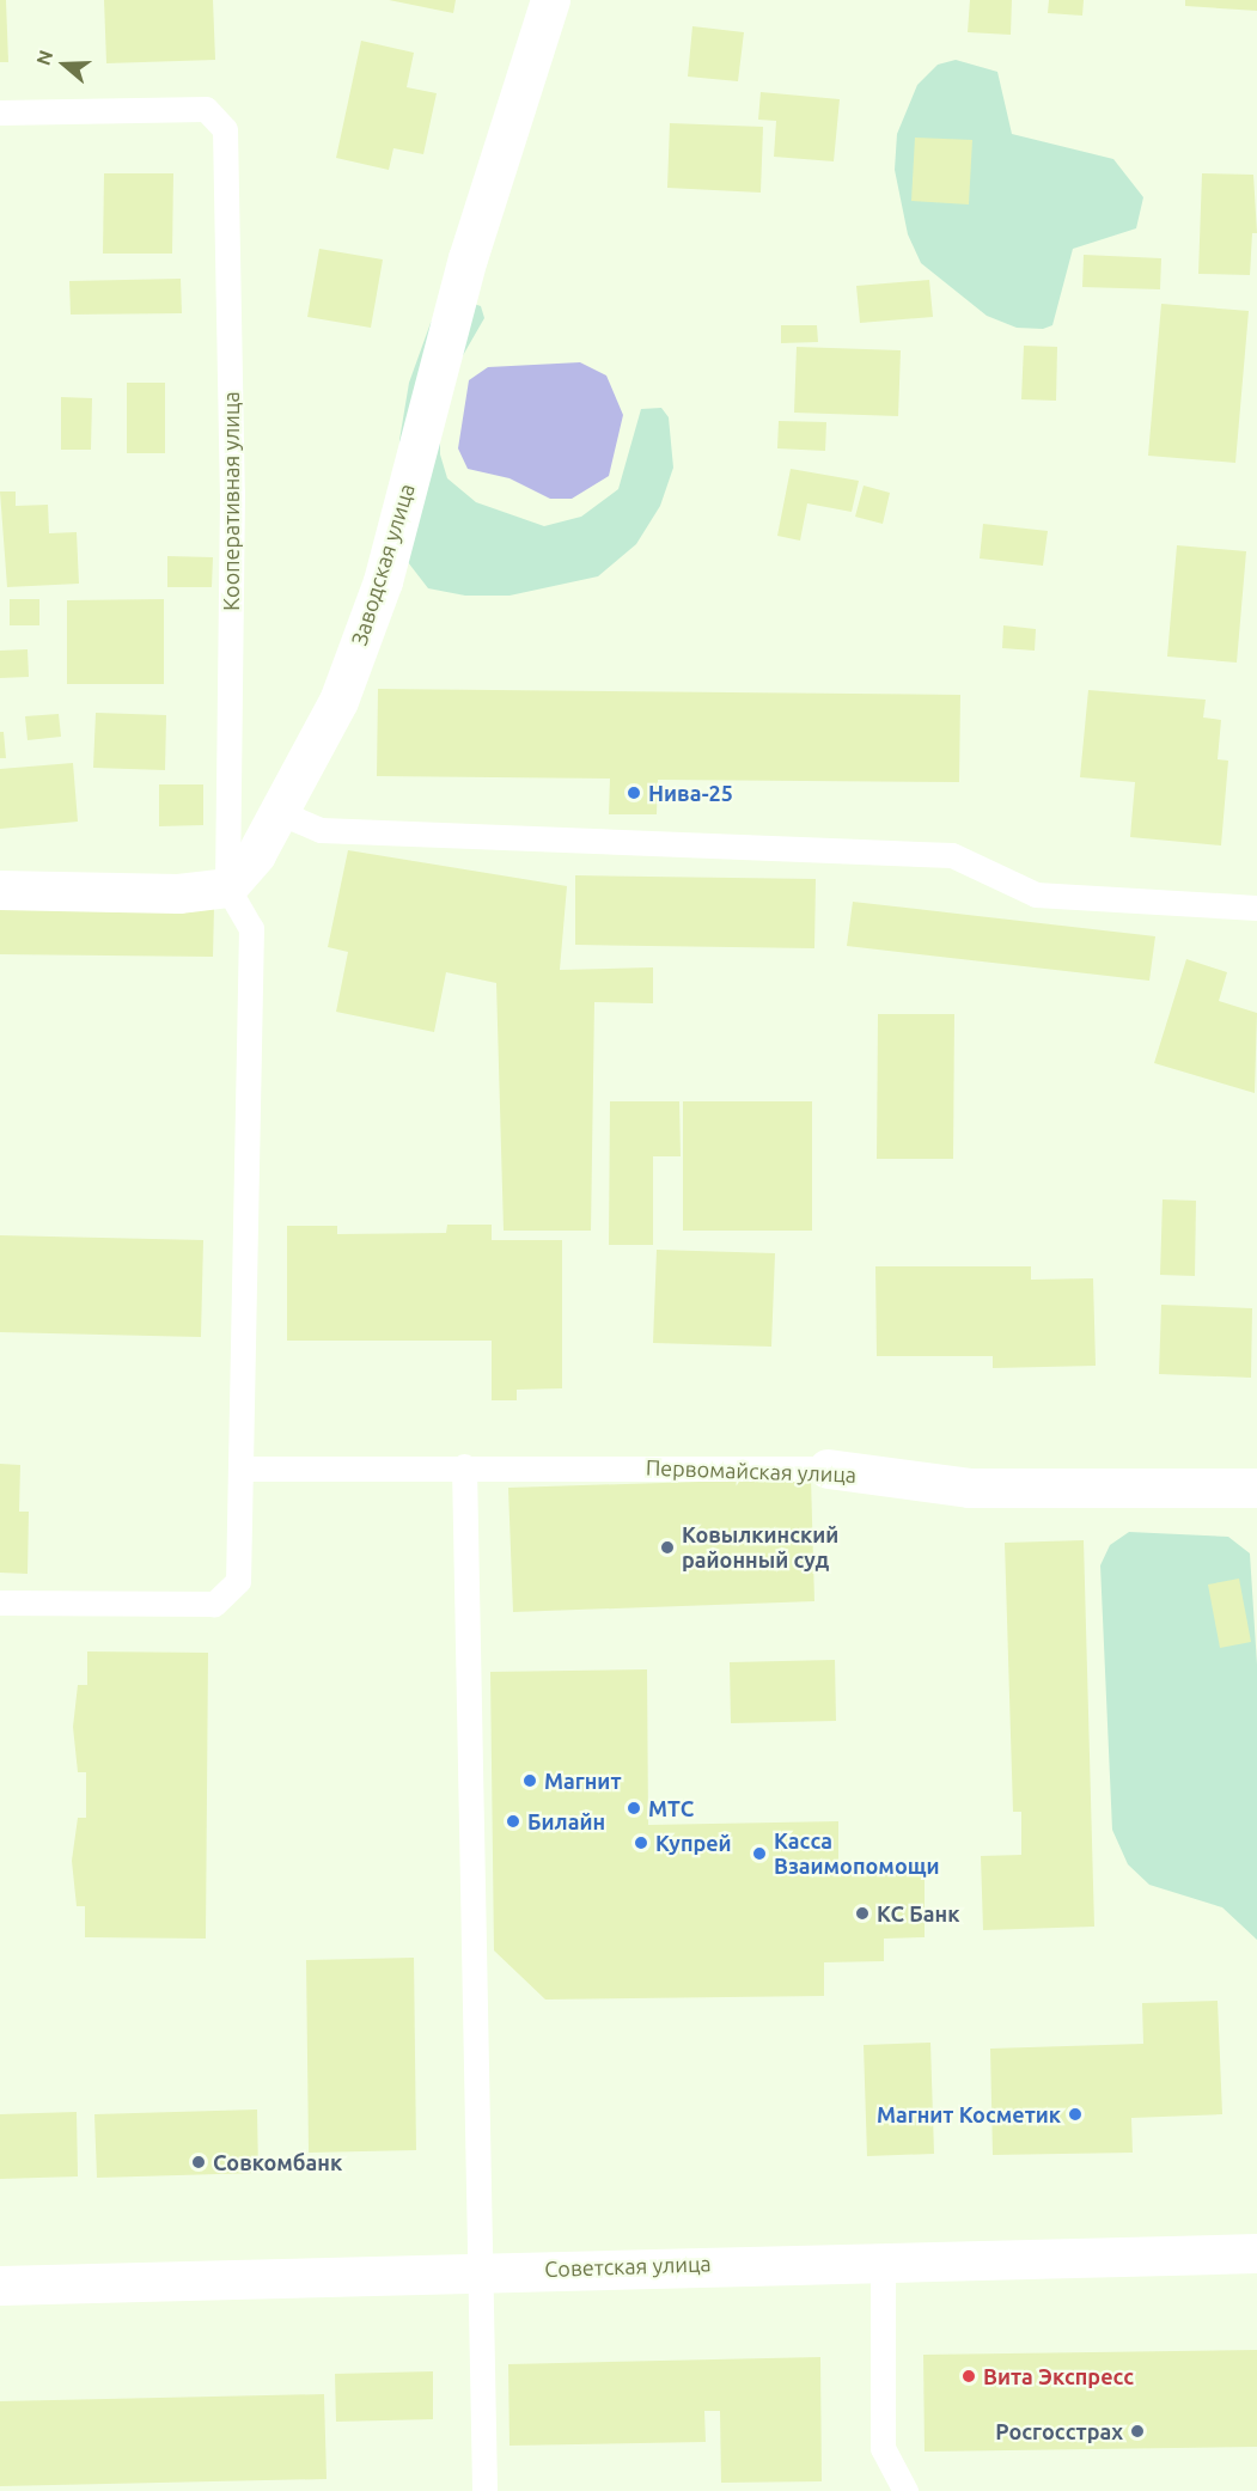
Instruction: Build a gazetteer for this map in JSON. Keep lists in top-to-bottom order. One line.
{"streets":{"street":["Заводская улица","Первомайская улица","Советская улица"],"lane":["Кооперативная улица"]},"crossings":[["Кооперативная улица","Заводская улица"]],"places":["Нива-25","Ковылкинский районный суд","Магнит","МТС","Билайн","Купрей","Касса Взаимопомощи","КС Банк","Магнит Косметик","Совкомбанк","Вита Экспресс","Росгосстрах"],"north":"left"}
